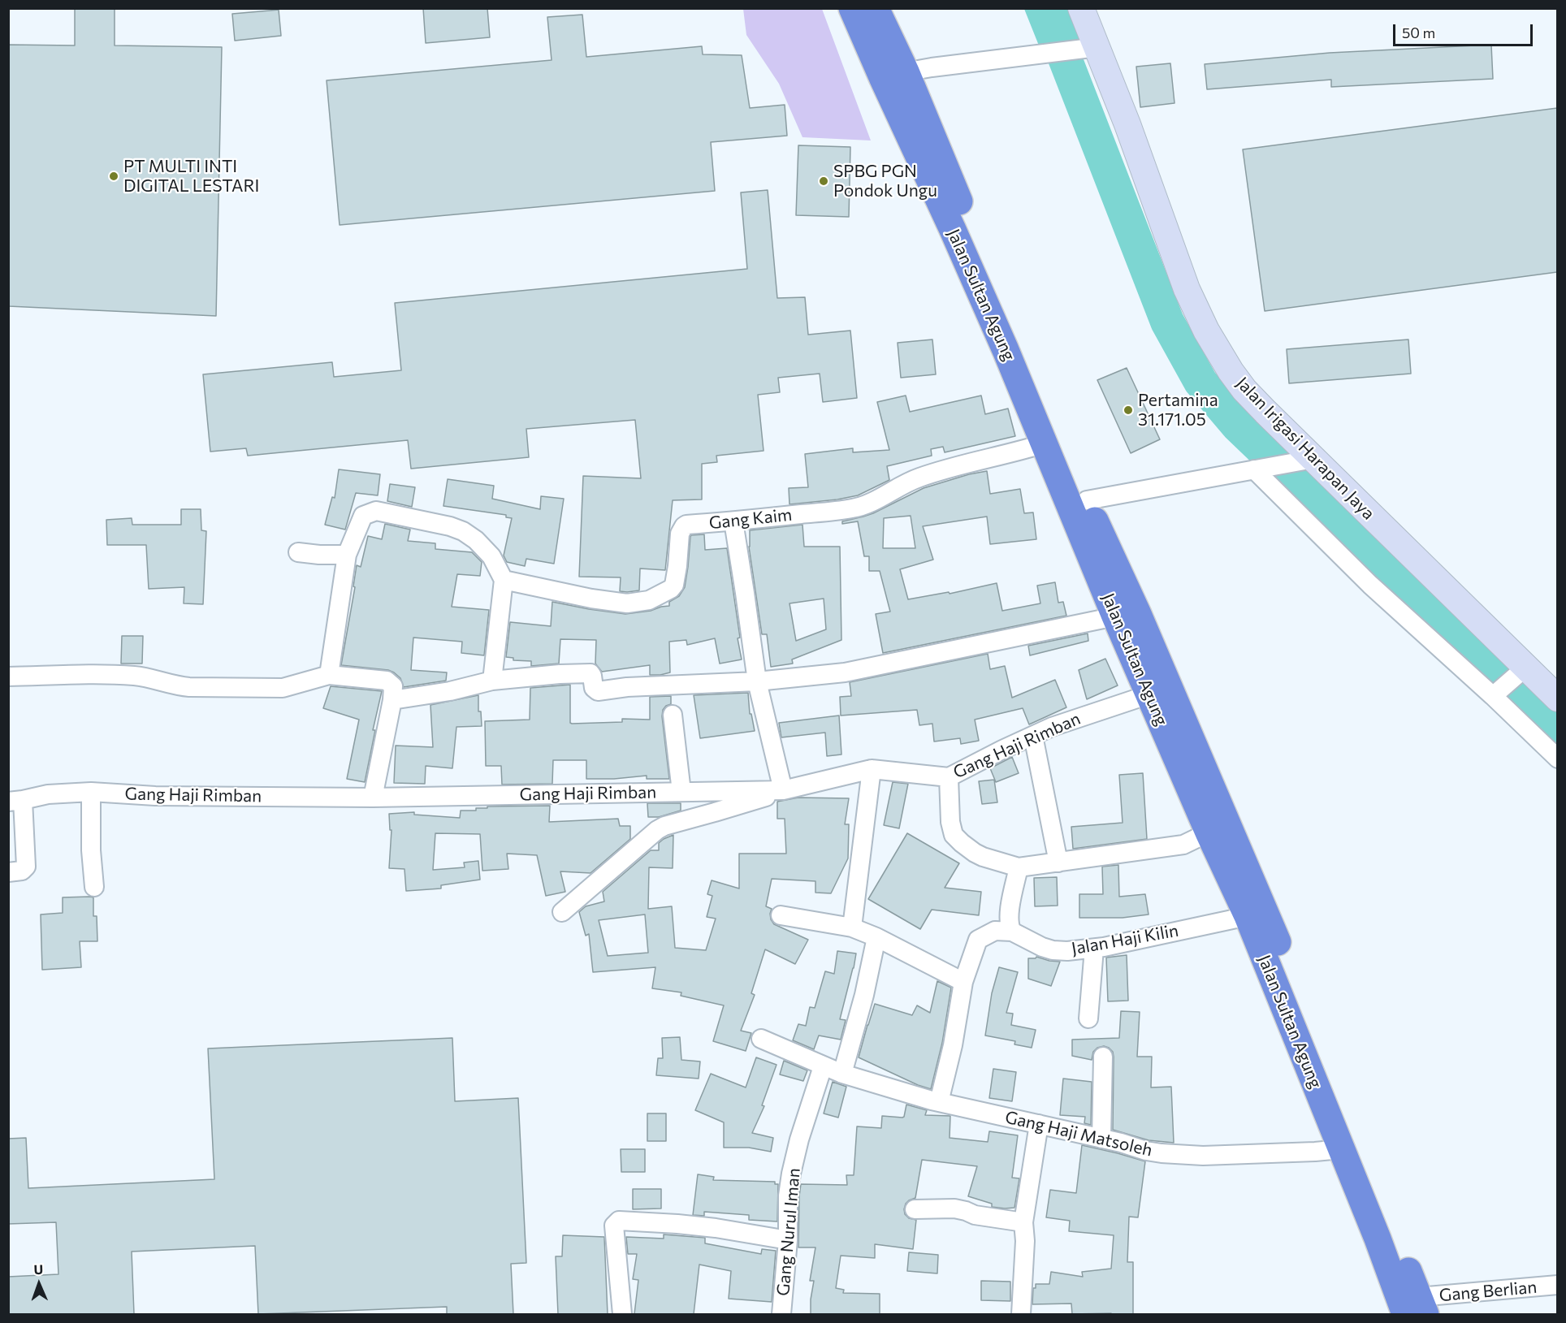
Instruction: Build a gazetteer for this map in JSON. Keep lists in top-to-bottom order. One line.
{"streets":{"highway":["Jalan Sultan Agung"],"street":["Jalan Irigasi Harapan Jaya","Gang Kaim","Gang Haji Rimban","Jalan Haji Kilin","Gang Haji Matsoleh","Gang Nurul Iman","Gang Berlian"]},"crossings":[["Jalan Sultan Agung","Gang Kaim"],["Jalan Sultan Agung","Gang Haji Rimban"],["Jalan Sultan Agung","Jalan Haji Kilin"],["Jalan Sultan Agung","Gang Haji Matsoleh"],["Jalan Sultan Agung","Gang Berlian"],["Gang Haji Matsoleh","Gang Nurul Iman"]],"places":["PT MULTI INTI DIGITAL LESTARI","SPBG PGN Pondok Ungu","Pertamina 31.171.05"],"scale_bar":"50 m","north":"top"}
